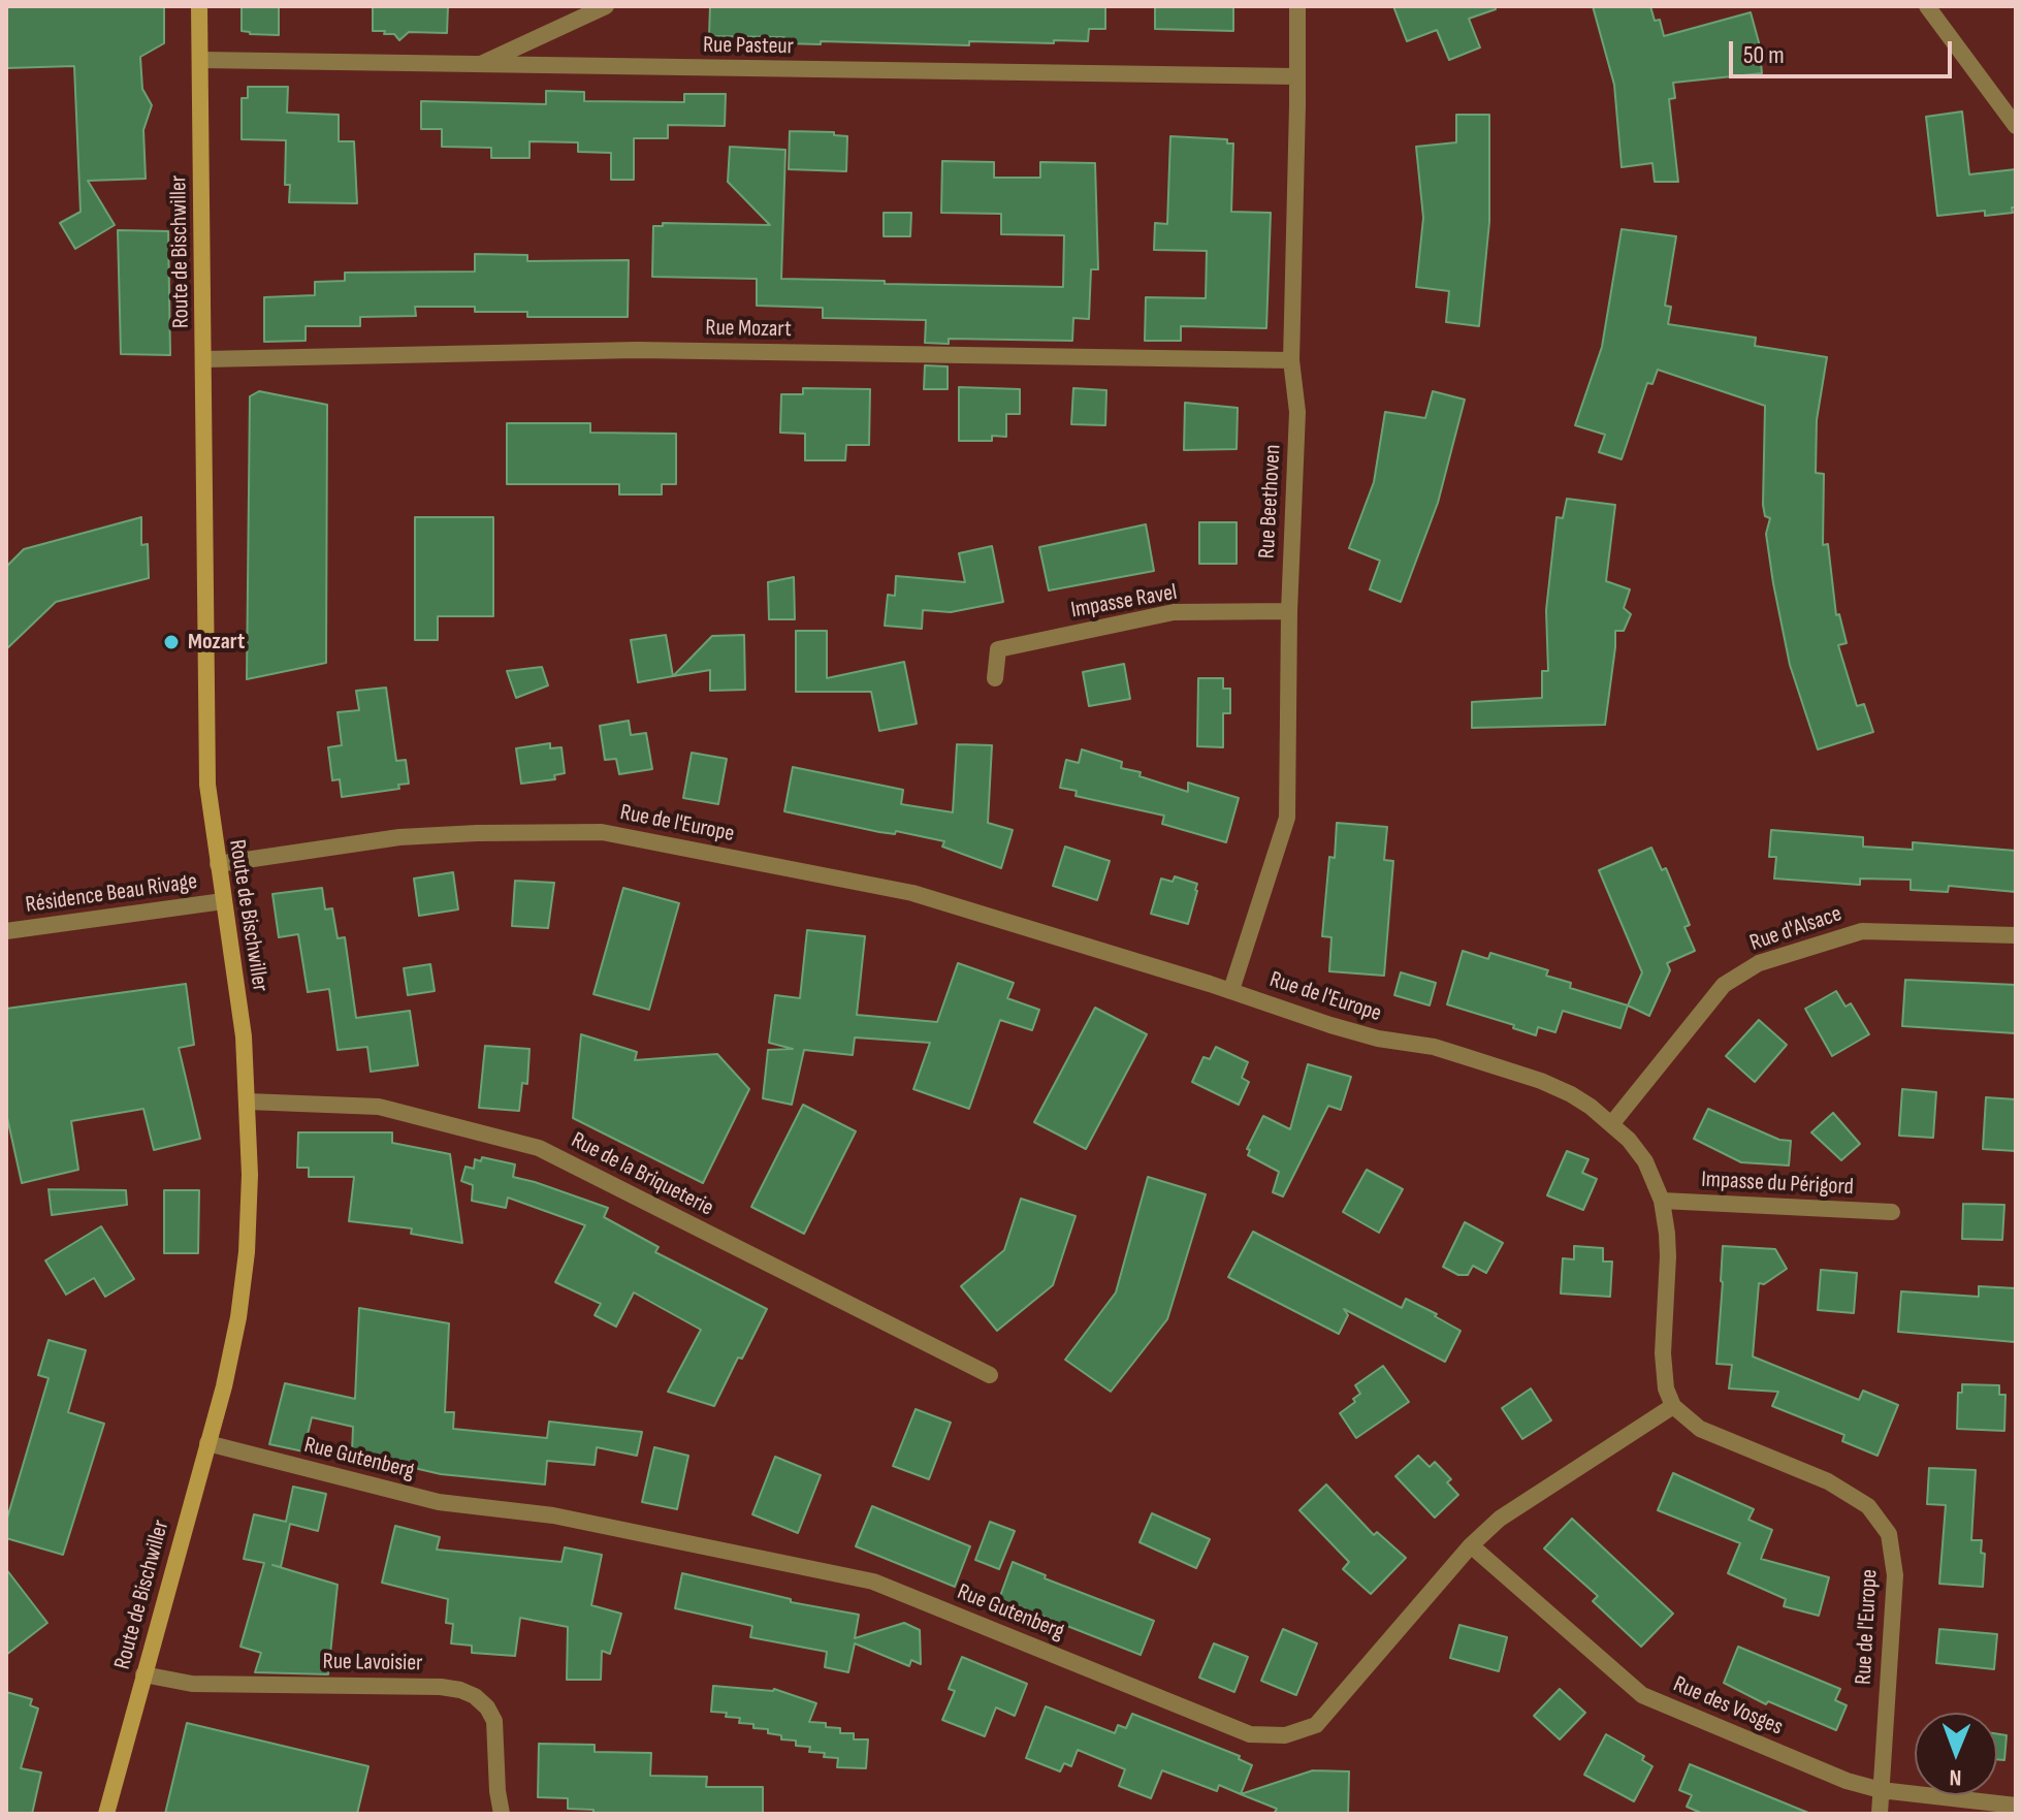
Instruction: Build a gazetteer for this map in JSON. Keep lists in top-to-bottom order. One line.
{"streets":{"main road":["Route de Bischwiller"],"street":["Rue Pasteur","Rue Mozart","Rue Beethoven","Impasse Ravel","Rue de l'Europe","Résidence Beau Rivage","Rue d'Alsace","Rue de la Briqueterie","Impasse du Périgord","Rue Gutenberg","Rue Lavoisier","Rue des Vosges"]},"crossings":[["Rue Pasteur","Route de Bischwiller"],["Rue Pasteur","Rue Beethoven"],["Route de Bischwiller","Rue Mozart"],["Route de Bischwiller","Rue de l'Europe"],["Route de Bischwiller","Résidence Beau Rivage"],["Route de Bischwiller","Rue de la Briqueterie"],["Route de Bischwiller","Rue Gutenberg"],["Route de Bischwiller","Rue Lavoisier"],["Rue Mozart","Rue Beethoven"],["Rue Beethoven","Impasse Ravel"],["Rue Beethoven","Rue de l'Europe"],["Rue de l'Europe","Rue d'Alsace"],["Rue de l'Europe","Impasse du Périgord"],["Rue de l'Europe","Rue Gutenberg"],["Rue de l'Europe","Rue des Vosges"],["Rue Gutenberg","Rue des Vosges"]],"places":["Mozart"],"scale_bar":"50 m","north":"bottom"}
